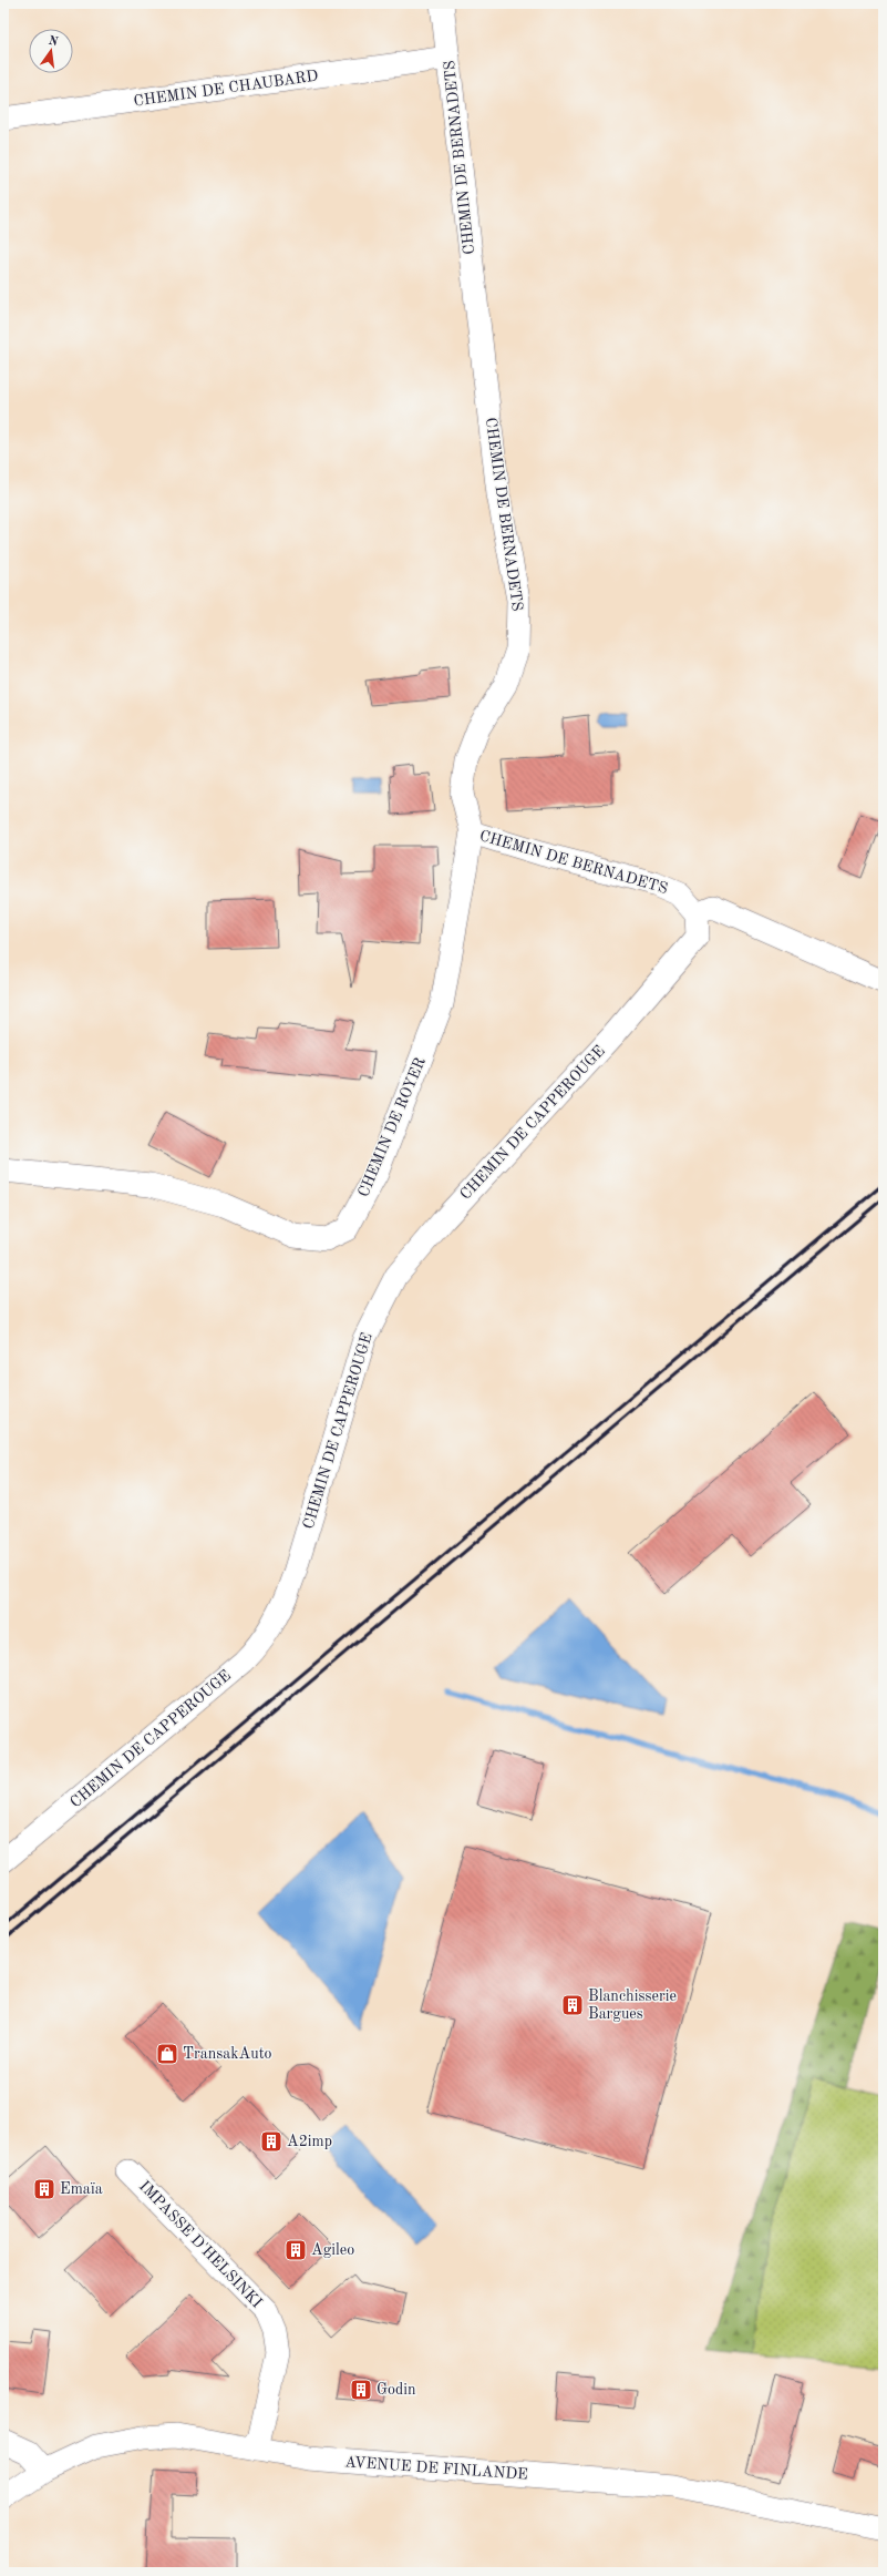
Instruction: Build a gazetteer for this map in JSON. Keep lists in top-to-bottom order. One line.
{"streets":{"street":["CHEMIN DE CHAUBARD","CHEMIN DE BERNADETS","CHEMIN DE CAPPEROUGE","CHEMIN DE ROYER","IMPASSE D'HELSINKI","AVENUE DE FINLANDE"]},"crossings":[["CHEMIN DE CHAUBARD","CHEMIN DE BERNADETS"],["CHEMIN DE BERNADETS","CHEMIN DE CAPPEROUGE"],["CHEMIN DE BERNADETS","CHEMIN DE ROYER"],["IMPASSE D'HELSINKI","AVENUE DE FINLANDE"]],"places":{"building":["Blanchisserie Bargues","A2imp","Emaïa","Agileo","Godin"],"shop":["TransakAuto"]},"north":"top"}
